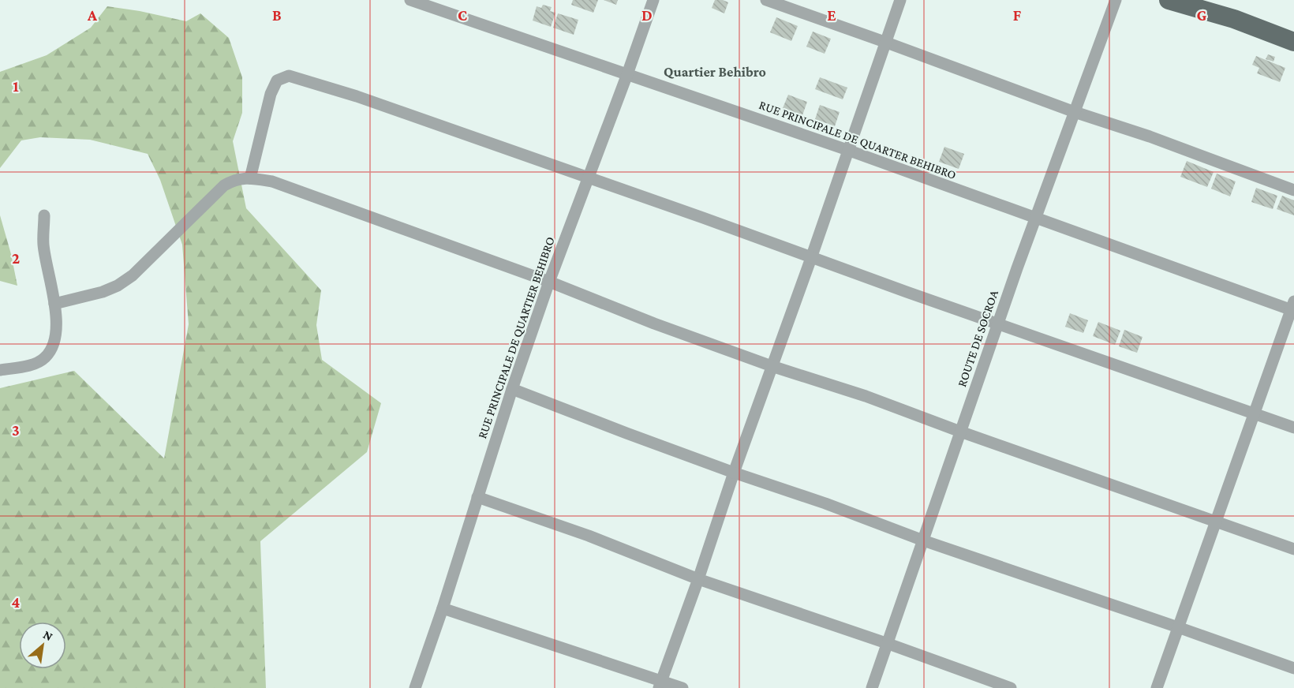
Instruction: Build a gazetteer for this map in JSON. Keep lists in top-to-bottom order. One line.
{"streets":{"street":["RUE PRINCIPALE DE QUARTER BEHIBRO","RUE PRINCIPALE DE QUARTIER BEHIBRO","ROUTE DE SOCROA"]},"crossings":[["RUE PRINCIPALE DE QUARTER BEHIBRO","RUE PRINCIPALE DE QUARTIER BEHIBRO"],["RUE PRINCIPALE DE QUARTER BEHIBRO","ROUTE DE SOCROA"]],"districts":["Quartier Behibro"],"north":"top right","grid":{"columns":["A","B","C","D","E","F","G"],"rows":["1","2","3","4"]}}
